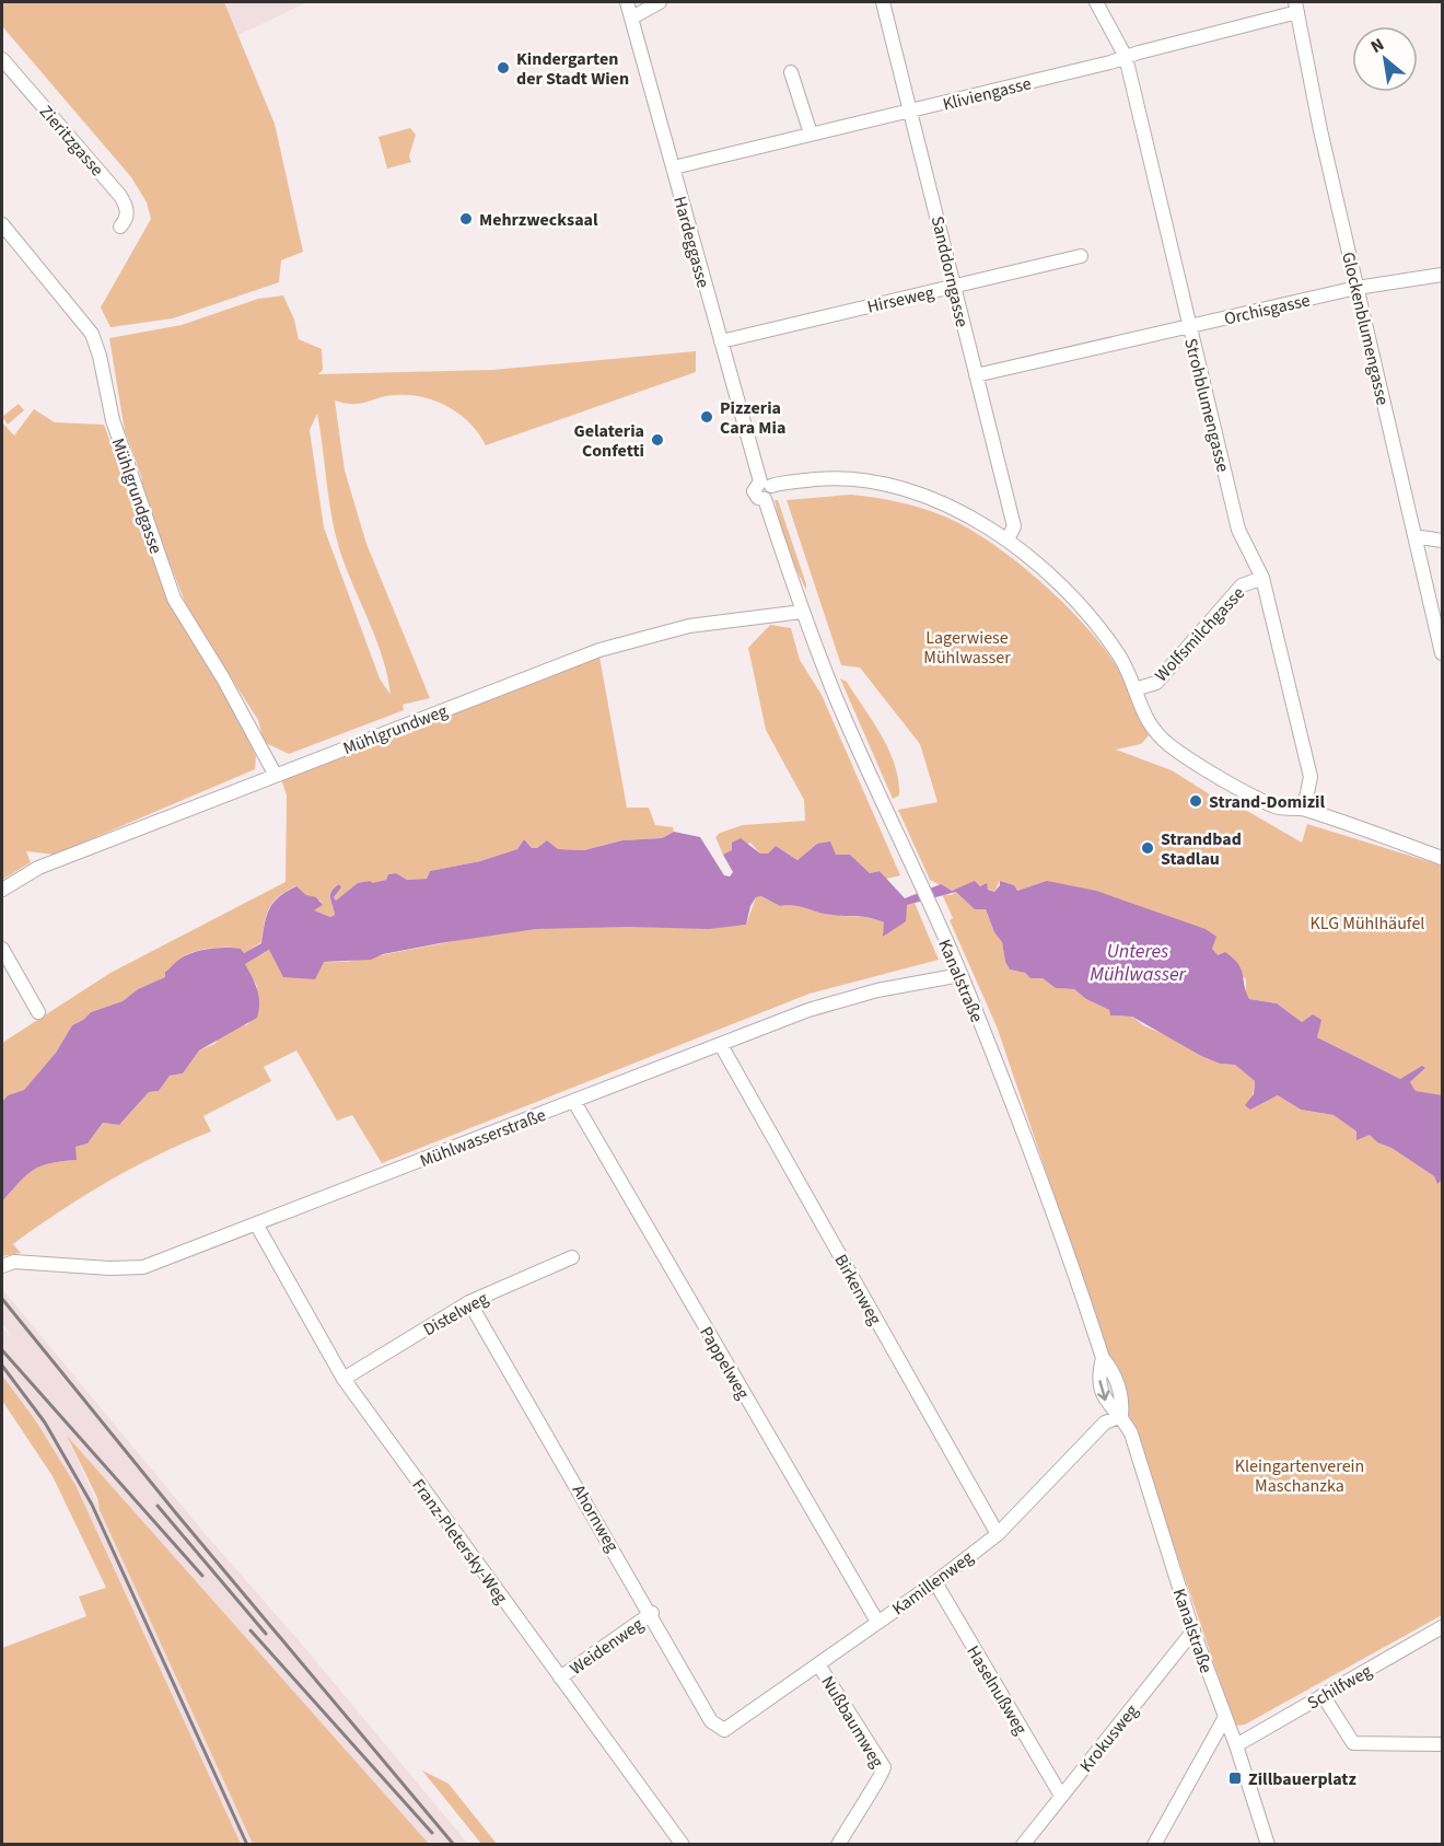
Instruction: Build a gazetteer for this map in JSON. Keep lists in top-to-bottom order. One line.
{"streets":{"street":["Kliviengasse","Zieritzgasse","Hardeggasse","Sanddorngasse","Hirseweg","Orchisgasse","Glockenblumengasse","Strohblumengasse","Mühlgrundgasse","Wolfsmilchgasse","Mühlgrundweg","Kanalstraße","Mühlwasserstraße","Birkenweg","Distelweg","Pappelweg","Ahornweg","Franz-Pletersky-Weg","Kamillenweg","Weidenweg","Schilfweg","Haselnußweg","Nußbaumweg","Krokusweg"]},"crossings":[["Kliviengasse","Hardeggasse"],["Kliviengasse","Sanddorngasse"],["Kliviengasse","Glockenblumengasse"],["Kliviengasse","Strohblumengasse"],["Hardeggasse","Hirseweg"],["Hardeggasse","Mühlgrundweg"],["Hardeggasse","Kanalstraße"],["Sanddorngasse","Hirseweg"],["Sanddorngasse","Orchisgasse"],["Orchisgasse","Glockenblumengasse"],["Orchisgasse","Strohblumengasse"],["Strohblumengasse","Wolfsmilchgasse"],["Mühlgrundgasse","Mühlgrundweg"],["Mühlgrundweg","Kanalstraße"],["Kanalstraße","Mühlwasserstraße"],["Kanalstraße","Kamillenweg"],["Kanalstraße","Schilfweg"],["Kanalstraße","Krokusweg"],["Mühlwasserstraße","Birkenweg"],["Mühlwasserstraße","Pappelweg"],["Mühlwasserstraße","Franz-Pletersky-Weg"],["Birkenweg","Kamillenweg"],["Distelweg","Ahornweg"],["Distelweg","Franz-Pletersky-Weg"],["Pappelweg","Kamillenweg"],["Ahornweg","Kamillenweg"],["Ahornweg","Weidenweg"],["Franz-Pletersky-Weg","Weidenweg"],["Kamillenweg","Haselnußweg"],["Kamillenweg","Nußbaumweg"],["Haselnußweg","Krokusweg"]],"water":["Unteres Mühlwasser"],"parks":["Lagerwiese Mühlwasser","KLG Mühlhäufel","Kleingartenverein Maschanzka"],"places":{"other":["Kindergarten der Stadt Wien","Mehrzwecksaal","Pizzeria Cara Mia","Gelateria Confetti","Strand-Domizil","Strandbad Stadlau"],"transit":["Zillbauerplatz"]},"north":"top left"}
